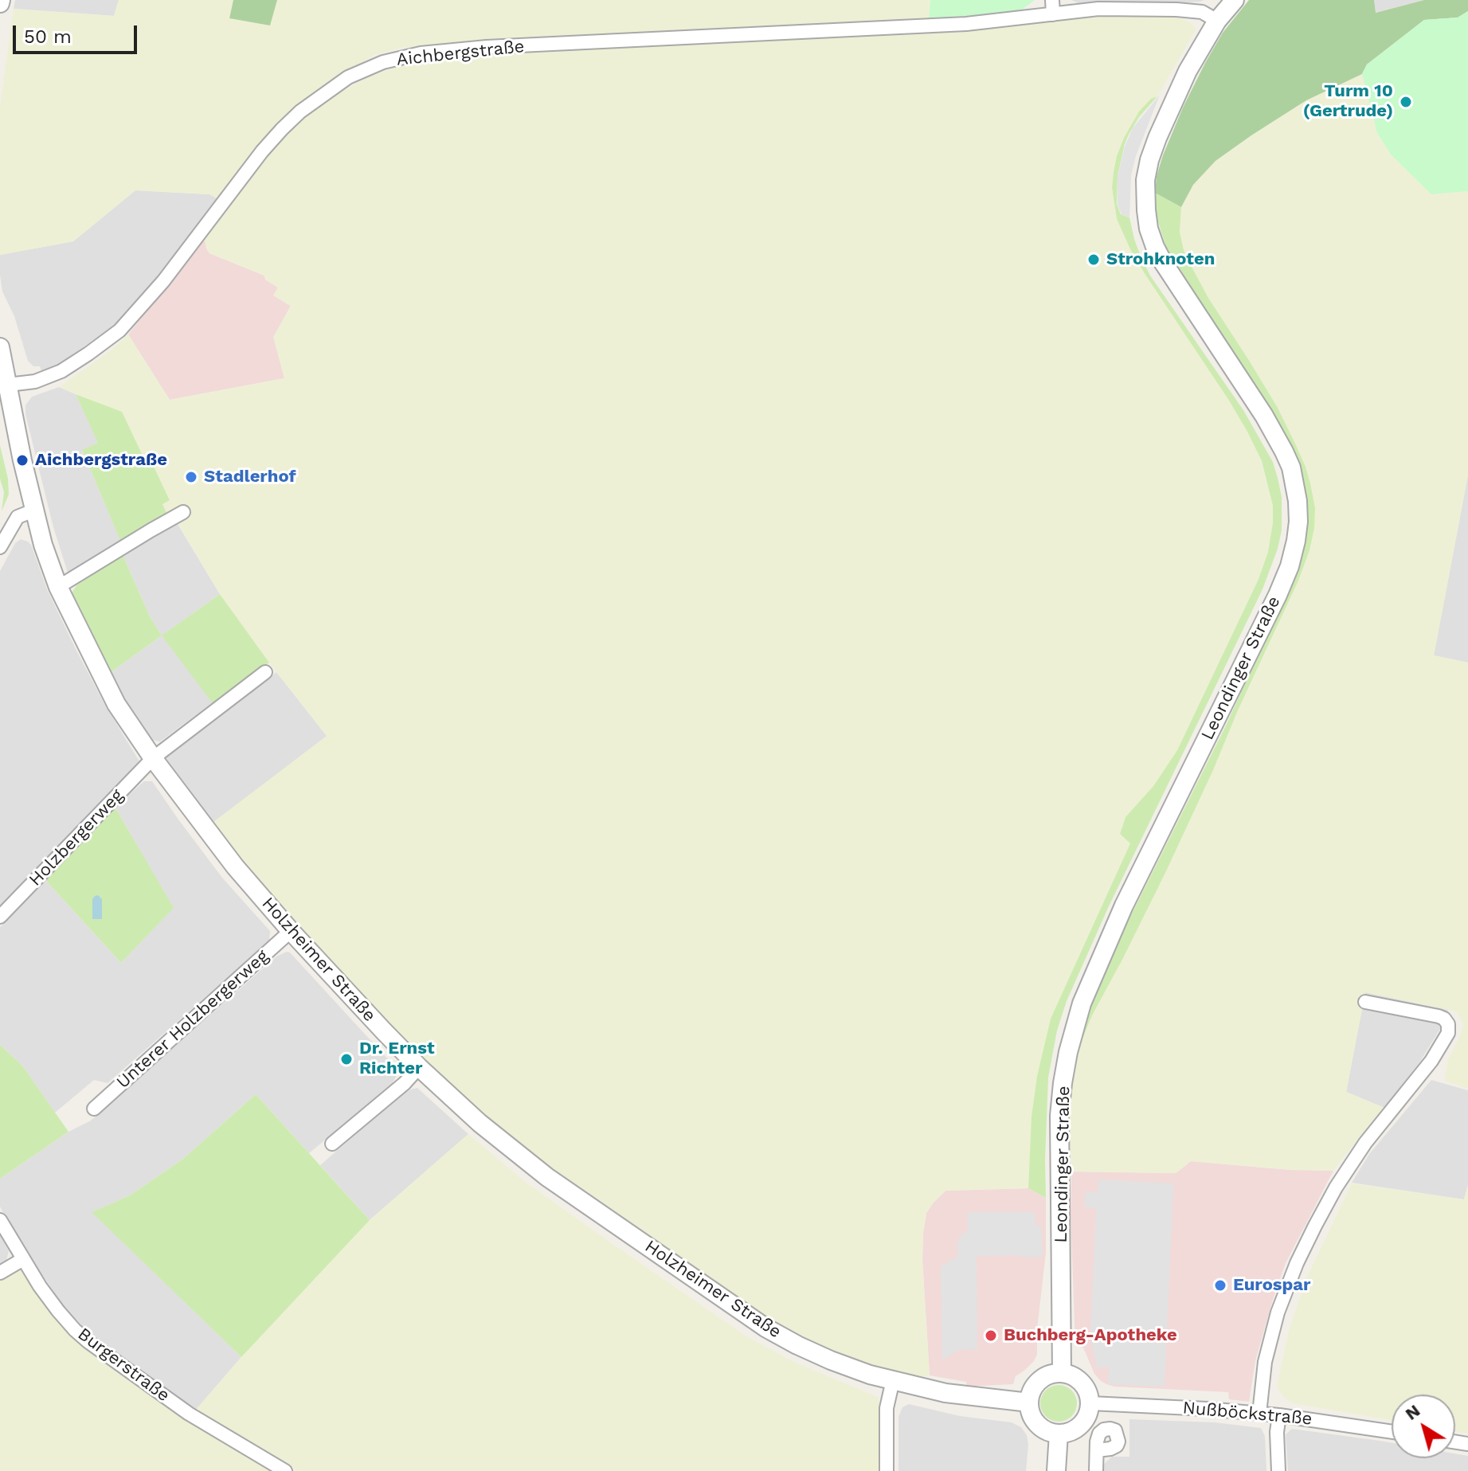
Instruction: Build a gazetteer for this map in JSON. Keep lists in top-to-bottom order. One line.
{"streets":{"street":["Aichbergstraße","Leondinger Straße","Holzbergerweg","Holzheimer Straße","Unterer Holzbergerweg","Burgerstraße","Nußböckstraße"]},"crossings":[["Aichbergstraße","Leondinger Straße"],["Aichbergstraße","Holzheimer Straße"],["Leondinger Straße","Holzheimer Straße"],["Leondinger Straße","Nußböckstraße"],["Holzbergerweg","Holzheimer Straße"],["Holzheimer Straße","Unterer Holzbergerweg"],["Holzheimer Straße","Nußböckstraße"]],"places":["Turm 10 (Gertrude)","Strohknoten","Aichbergstraße","Stadlerhof","Dr. Ernst Richter","Eurospar","Buchberg-Apotheke"],"scale_bar":"50 m","north":"top left"}
